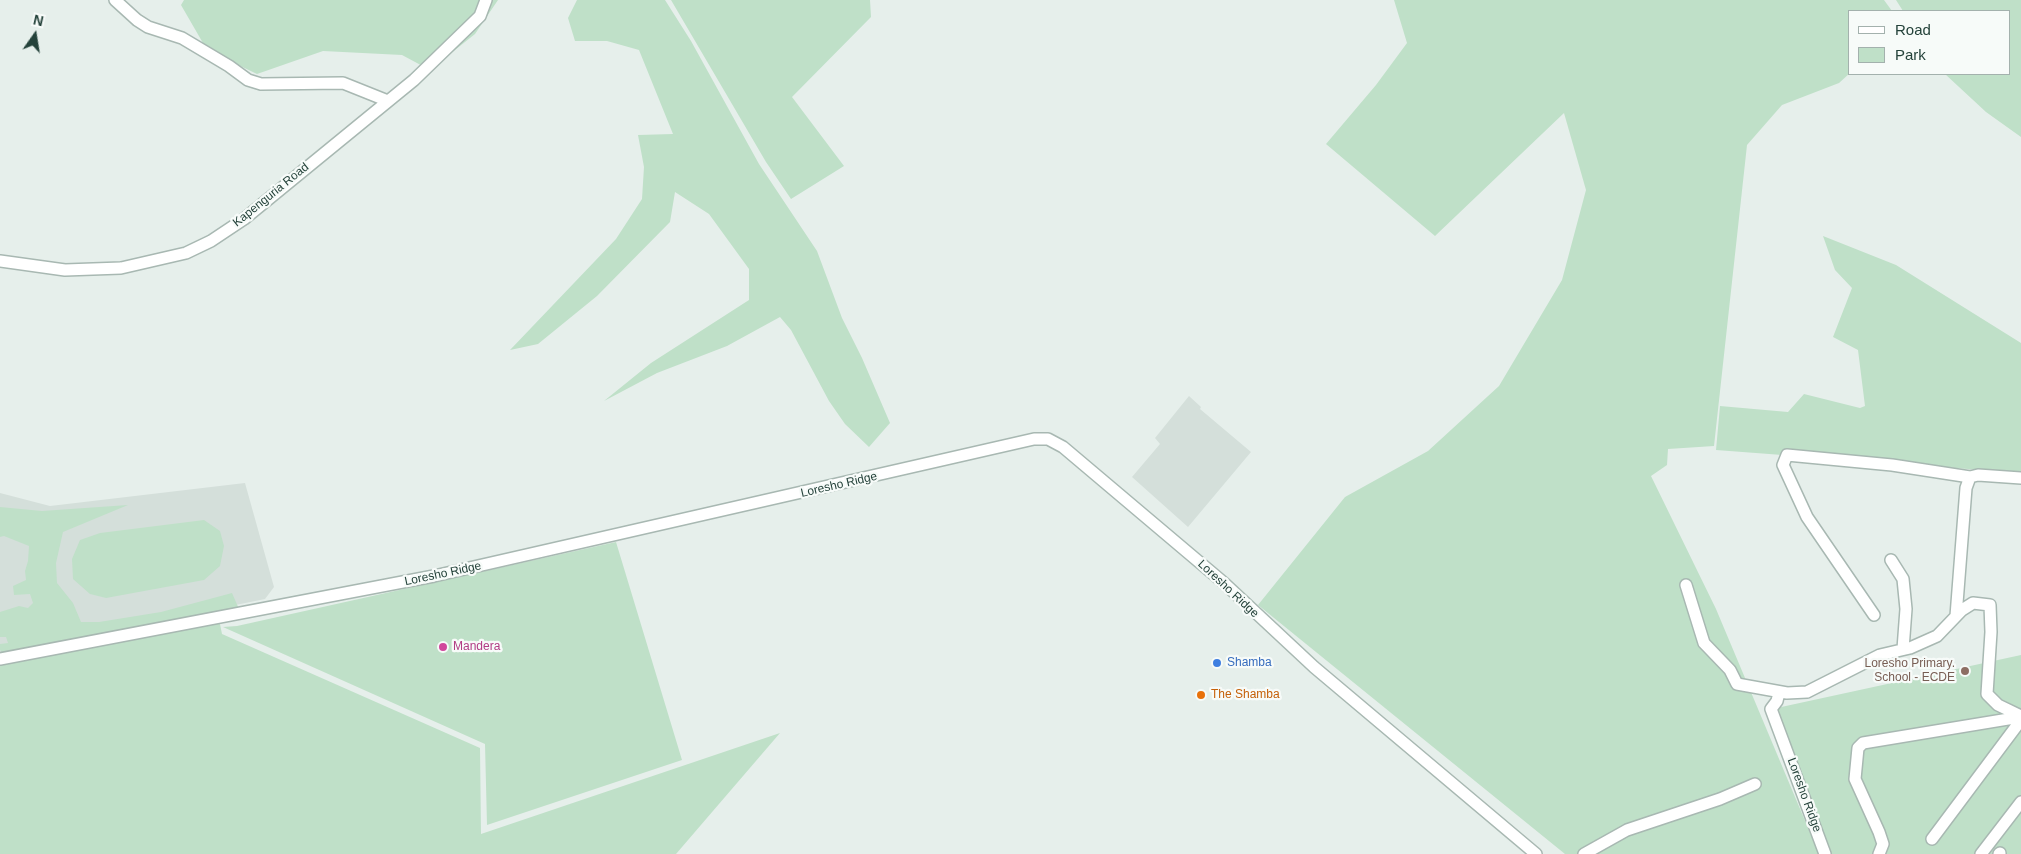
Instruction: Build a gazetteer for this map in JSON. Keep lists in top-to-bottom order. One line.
{"streets":{"street":["Kapenguria Road","Loresho Ridge"]},"places":["Mandera","Shamba","Loresho Primary. School - ECDE","The Shamba"],"legend":["Road","Park"],"north":"top"}
